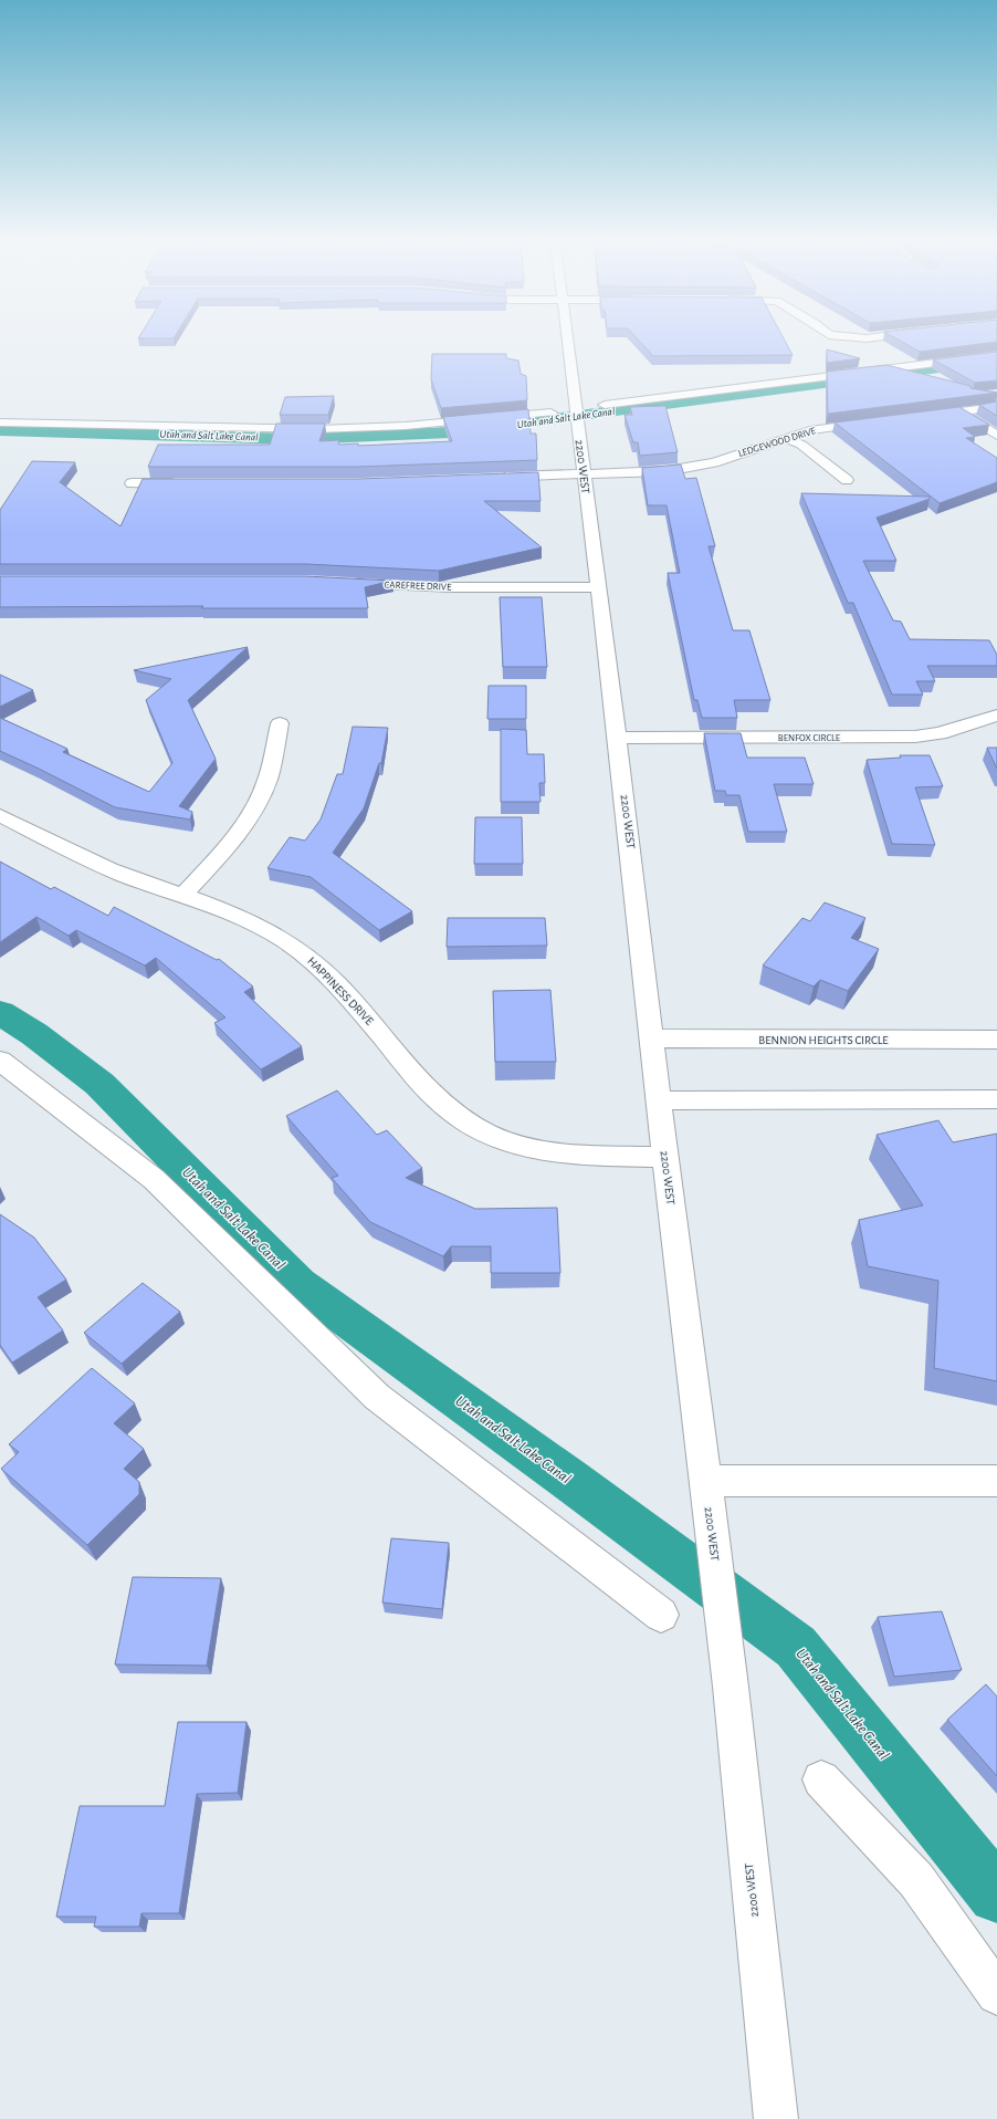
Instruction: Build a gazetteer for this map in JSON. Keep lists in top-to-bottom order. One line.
{"streets":{"street":["LEDGEWOOD DRIVE","2200 WEST","CAREFREE DRIVE","BENFOX CIRCLE","HAPPINESS DRIVE","BENNION HEIGHTS CIRCLE"]},"crossings":[["LEDGEWOOD DRIVE","2200 WEST"],["2200 WEST","CAREFREE DRIVE"],["2200 WEST","BENFOX CIRCLE"],["2200 WEST","HAPPINESS DRIVE"],["2200 WEST","BENNION HEIGHTS CIRCLE"]],"water":["Utah and Salt Lake Canal"]}
